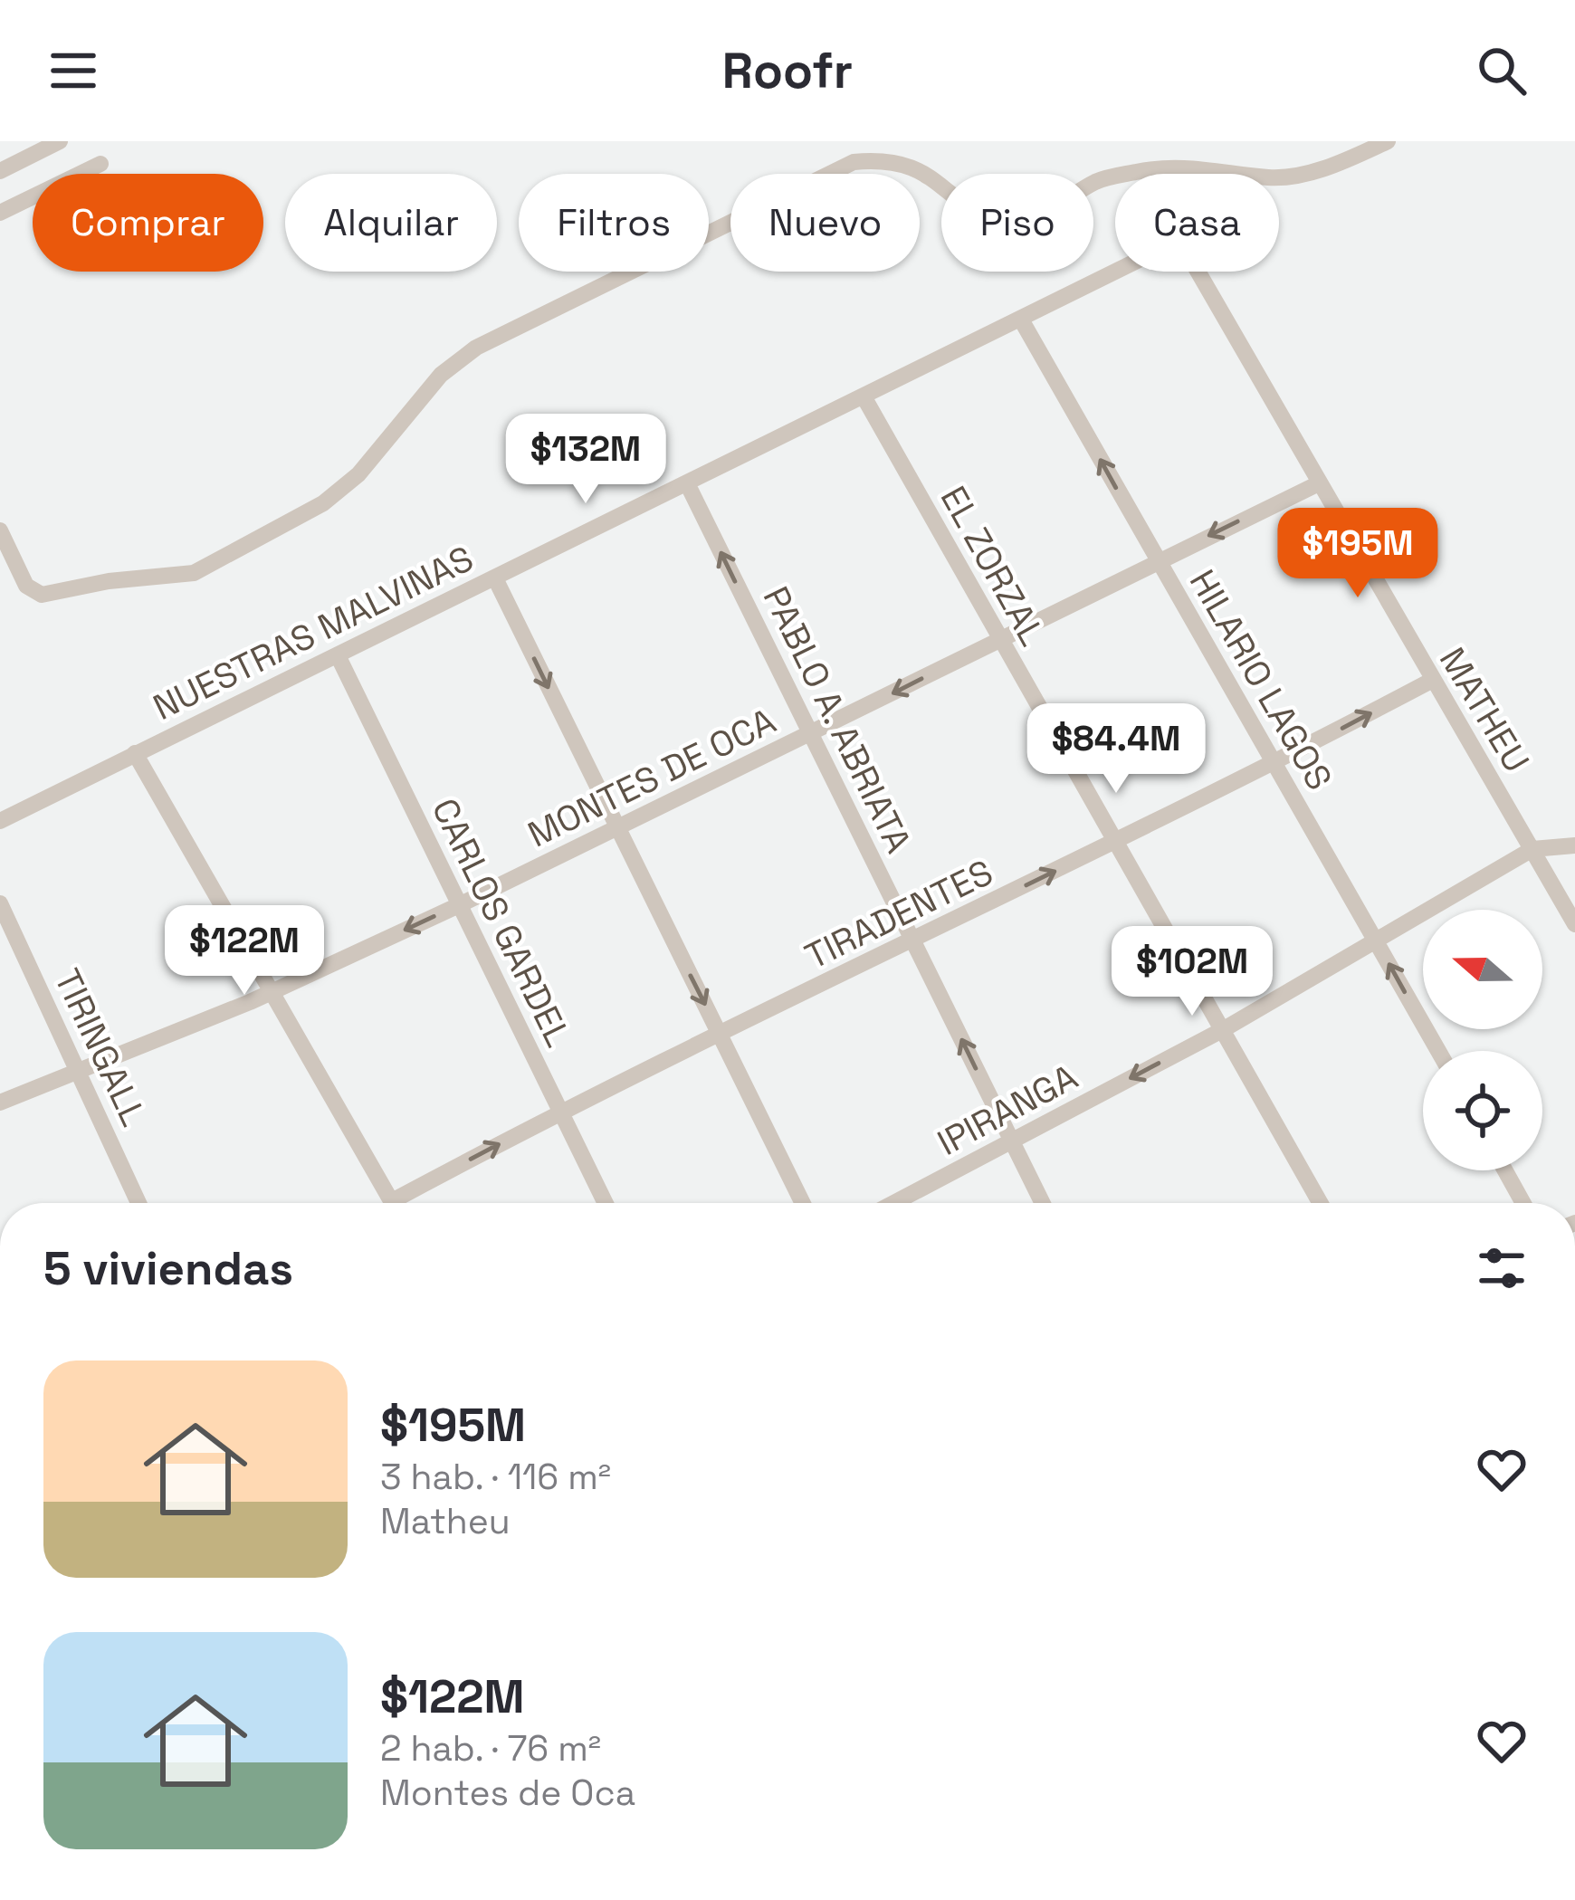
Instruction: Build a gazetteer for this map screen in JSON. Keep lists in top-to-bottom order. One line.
{"streets":{"street":["EL ZORZAL","NUESTRAS MALVINAS","HILARIO LAGOS","MATHEU","PABLO A. ABRIATA","MONTES DE OCA","TIRADENTES","CARLOS GARDEL","TIRINGALL","IPIRANGA"]},"crossings":[["EL ZORZAL","NUESTRAS MALVINAS"],["EL ZORZAL","MONTES DE OCA"],["EL ZORZAL","TIRADENTES"],["EL ZORZAL","IPIRANGA"],["NUESTRAS MALVINAS","HILARIO LAGOS"],["NUESTRAS MALVINAS","PABLO A. ABRIATA"],["NUESTRAS MALVINAS","CARLOS GARDEL"],["HILARIO LAGOS","MONTES DE OCA"],["HILARIO LAGOS","TIRADENTES"],["HILARIO LAGOS","IPIRANGA"],["MATHEU","MONTES DE OCA"],["MATHEU","TIRADENTES"],["MATHEU","IPIRANGA"],["PABLO A. ABRIATA","MONTES DE OCA"],["PABLO A. ABRIATA","TIRADENTES"],["PABLO A. ABRIATA","IPIRANGA"],["MONTES DE OCA","CARLOS GARDEL"],["MONTES DE OCA","TIRINGALL"],["TIRADENTES","CARLOS GARDEL"]],"one_way":["HILARIO LAGOS","PABLO A. ABRIATA","MONTES DE OCA","TIRADENTES"],"north":"left","page":{"header":"Roofr","chip":["Comprar","Alquilar","Filtros","Nuevo","Piso","Casa"],"price":["$132M","$195M","$84.4M","$122M","$102M"],"heading":"5 viviendas","list":[{"name":"$195M","note":"3 hab. · 116 m² · Matheu"},{"name":"$122M","note":"2 hab. · 76 m² · Montes de Oca"}]}}
